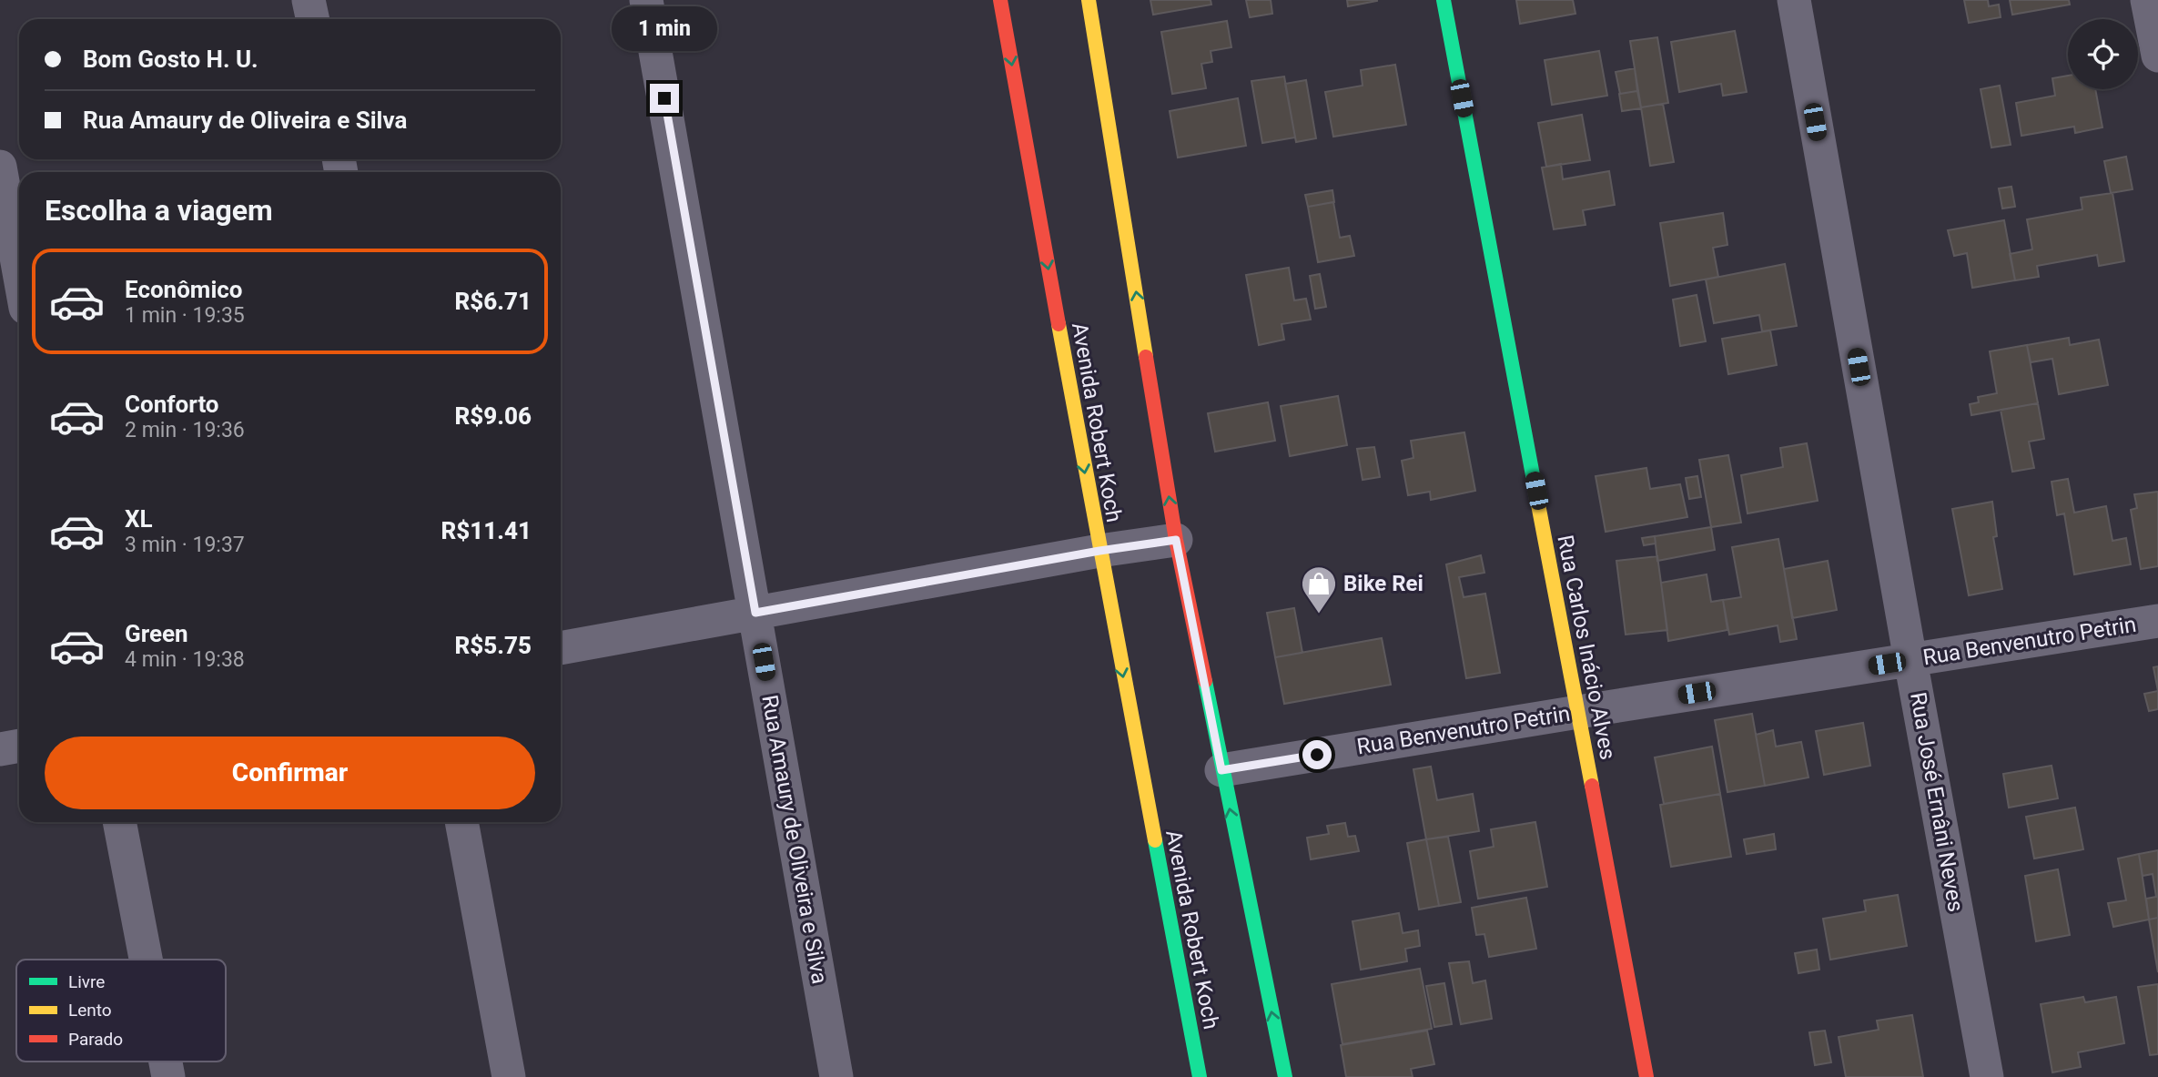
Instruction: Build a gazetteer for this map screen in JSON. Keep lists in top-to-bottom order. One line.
{"streets":{"main road":["Avenida Robert Koch","Rua Carlos Inácio Alves"],"street":["Rua Benvenutro Petrin","Rua José Ernâni Neves","Rua Amaury de Oliveira e Silva"]},"crossings":[["Rua Benvenutro Petrin","Rua Carlos Inácio Alves"],["Rua Benvenutro Petrin","Rua José Ernâni Neves"]],"places":{"shop":["Bike Rei"]},"legend":["Livre","Lento","Parado"],"page":{"bubble":"1 min","banner":["Bom Gosto H. U.","Rua Amaury de Oliveira e Silva"],"heading":"Escolha a viagem","list":[{"name":"Econômico","note":"1 min · 19:35","value":"R$6.71"},{"name":"Conforto","note":"2 min · 19:36","value":"R$9.06"},{"name":"XL","note":"3 min · 19:37","value":"R$11.41"},{"name":"Green","note":"4 min · 19:38","value":"R$5.75"}],"buttons":"Confirmar"}}
